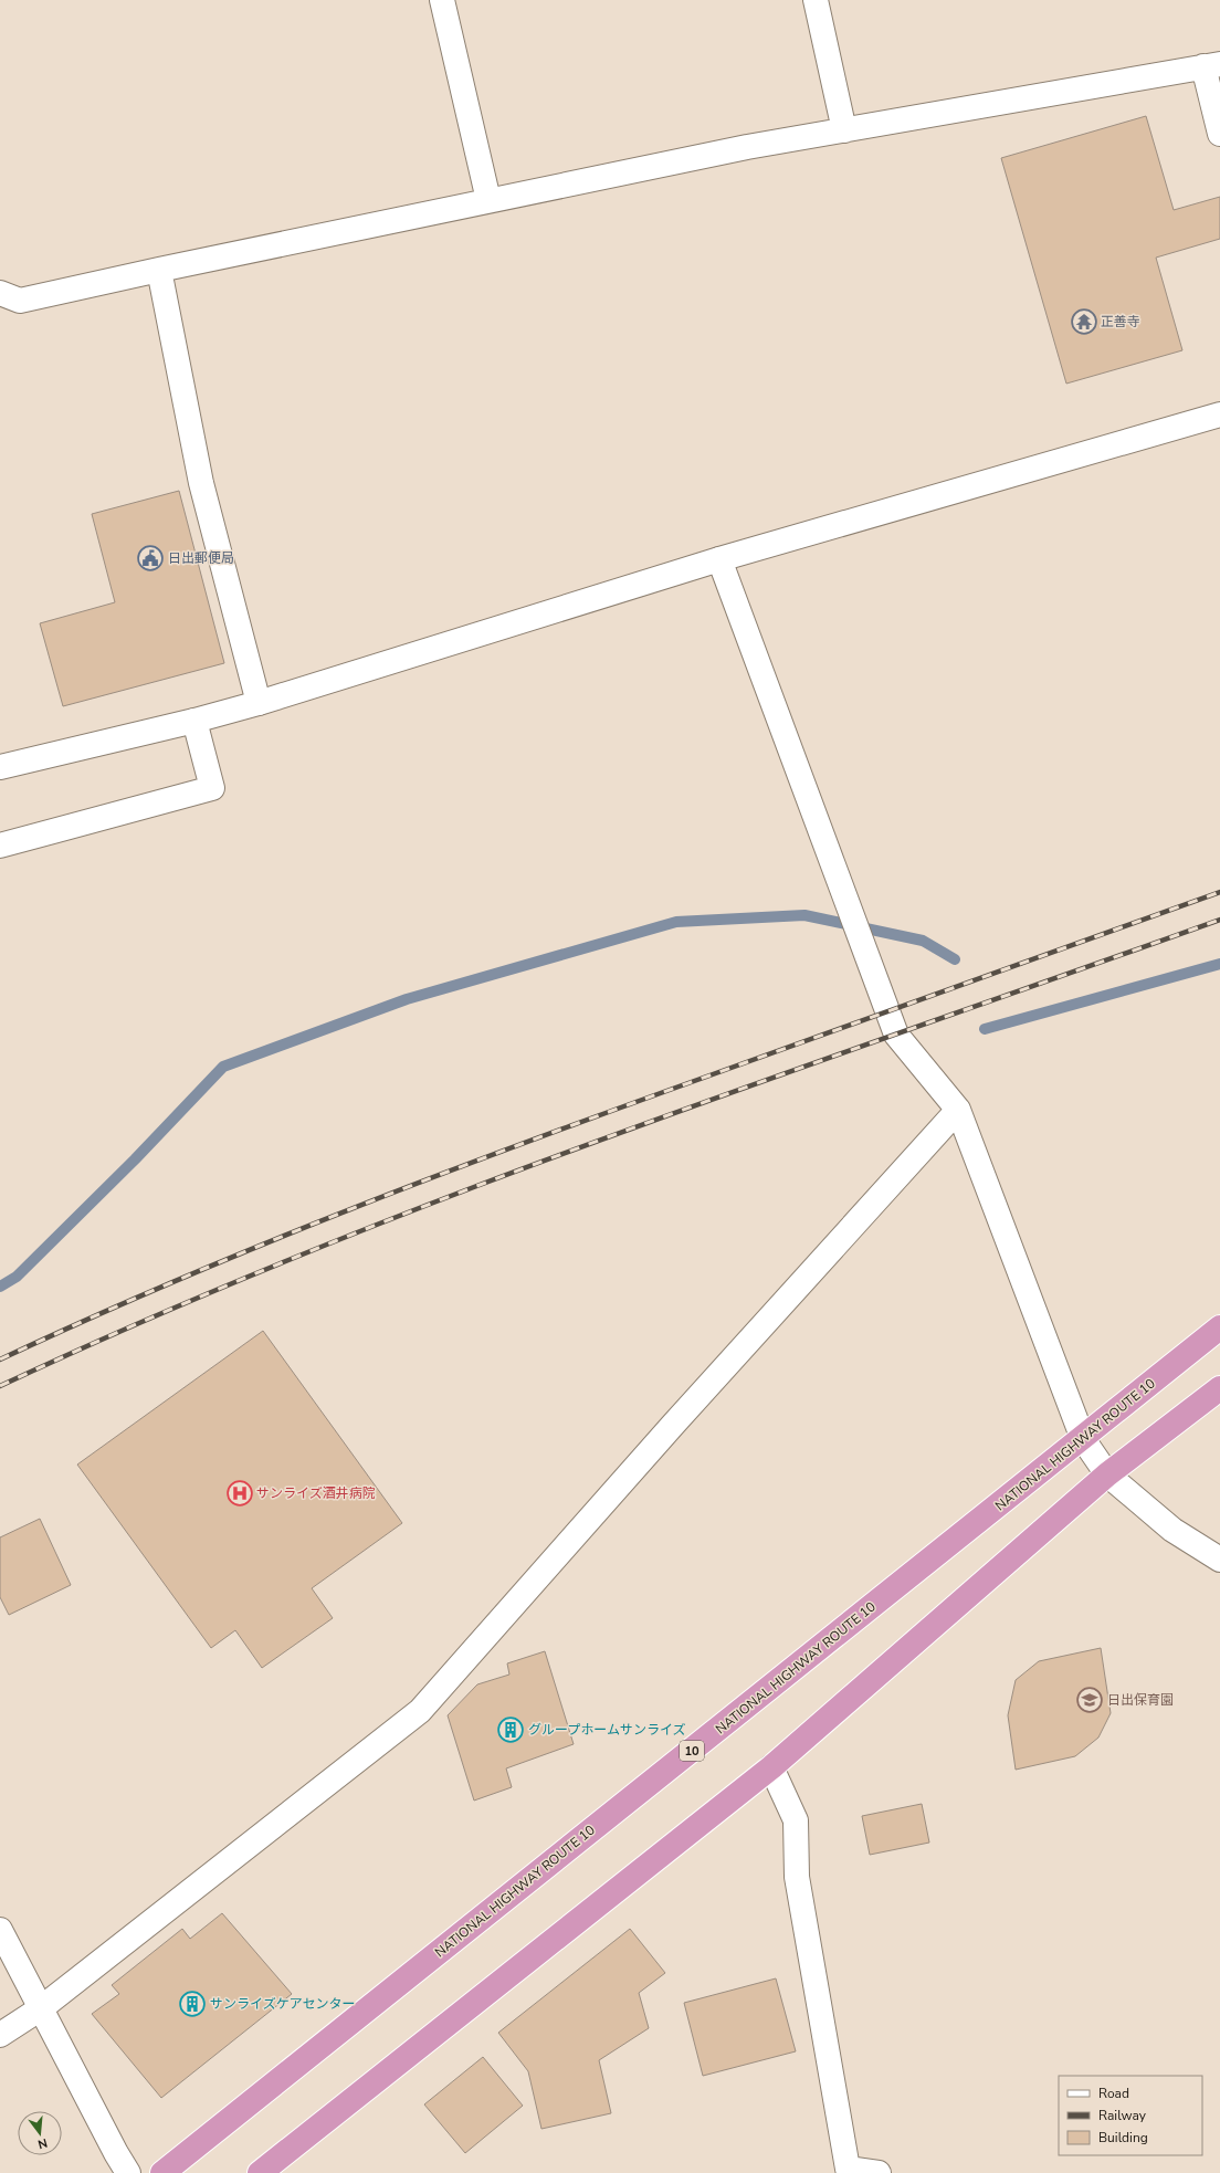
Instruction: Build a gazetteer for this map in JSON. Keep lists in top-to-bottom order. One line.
{"streets":{"highway":["NATIONAL HIGHWAY ROUTE 10","10"]},"places":{"temple":["正善寺"],"public building":["日出郵便局"],"hospital":["サンライズ酒井病院"],"school or university":["日出保育園"],"building":["グループホームサンライズ","サンライズケアセンター"]},"legend":["Road","Railway","Building"],"north":"bottom"}
